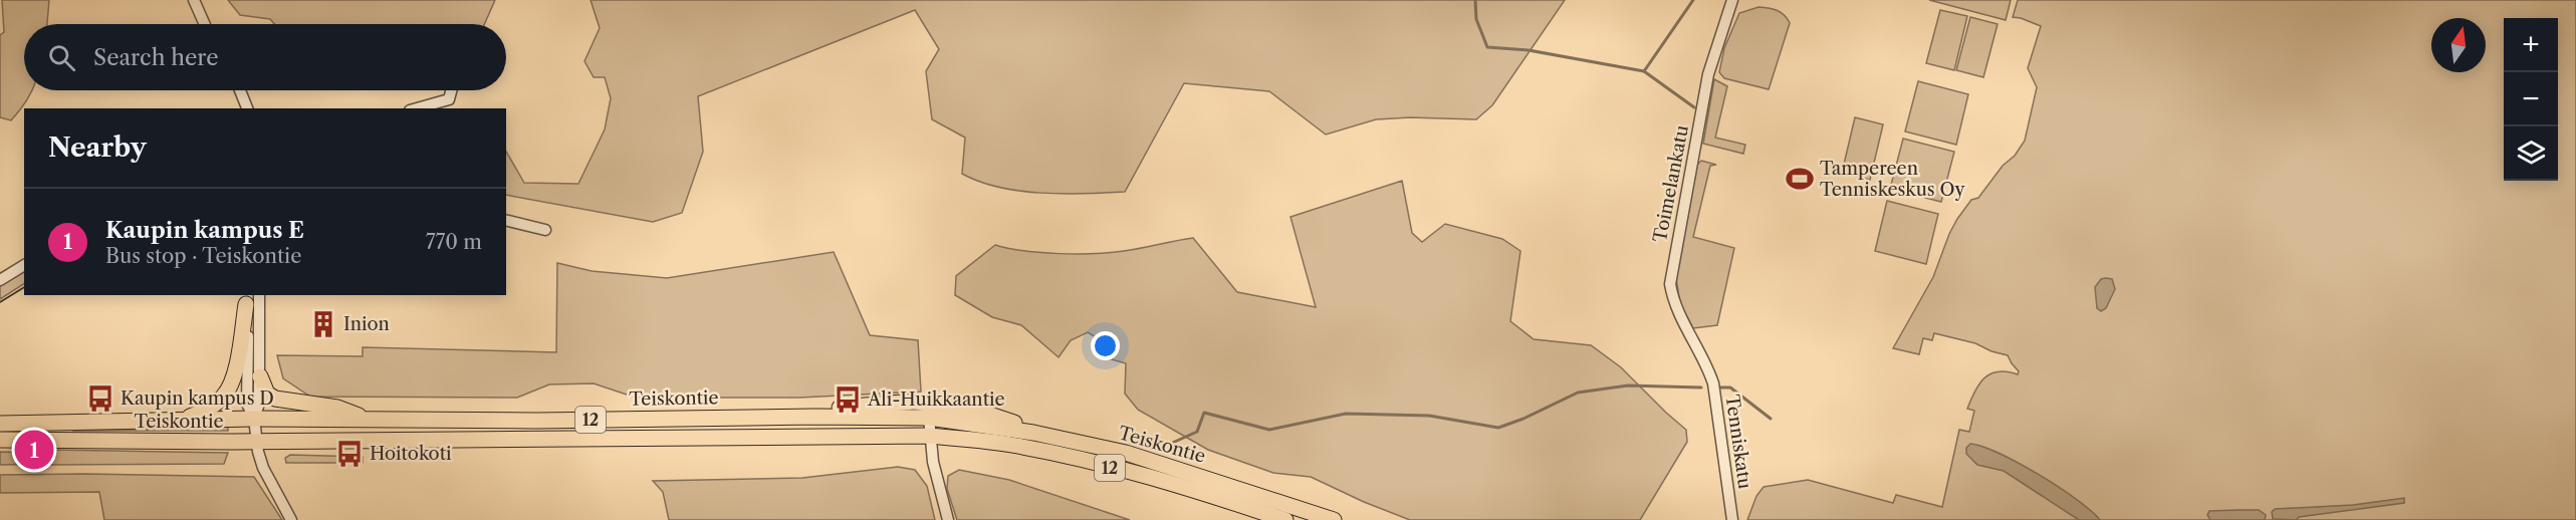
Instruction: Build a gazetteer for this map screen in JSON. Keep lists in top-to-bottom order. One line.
{"streets":{"highway":["Teiskontie","12"],"street":["Toimelankatu","Tenniskatu"]},"crossings":[["Toimelankatu","Tenniskatu"],["Teiskontie","12"]],"places":{"sports":["Tampereen Tenniskeskus Oy"],"building":["Inion"],"bus stop":["Kaupin kampus D","Ali-Huikkaantie","Hoitokoti"]},"north":"top","page":{"map_buttons":["+","−"],"search":"Search here","heading":"Nearby","list":[{"mark":"1","name":"Kaupin kampus E","note":"Bus stop · Teiskontie","value":"770 m"}],"pins":"1"}}
